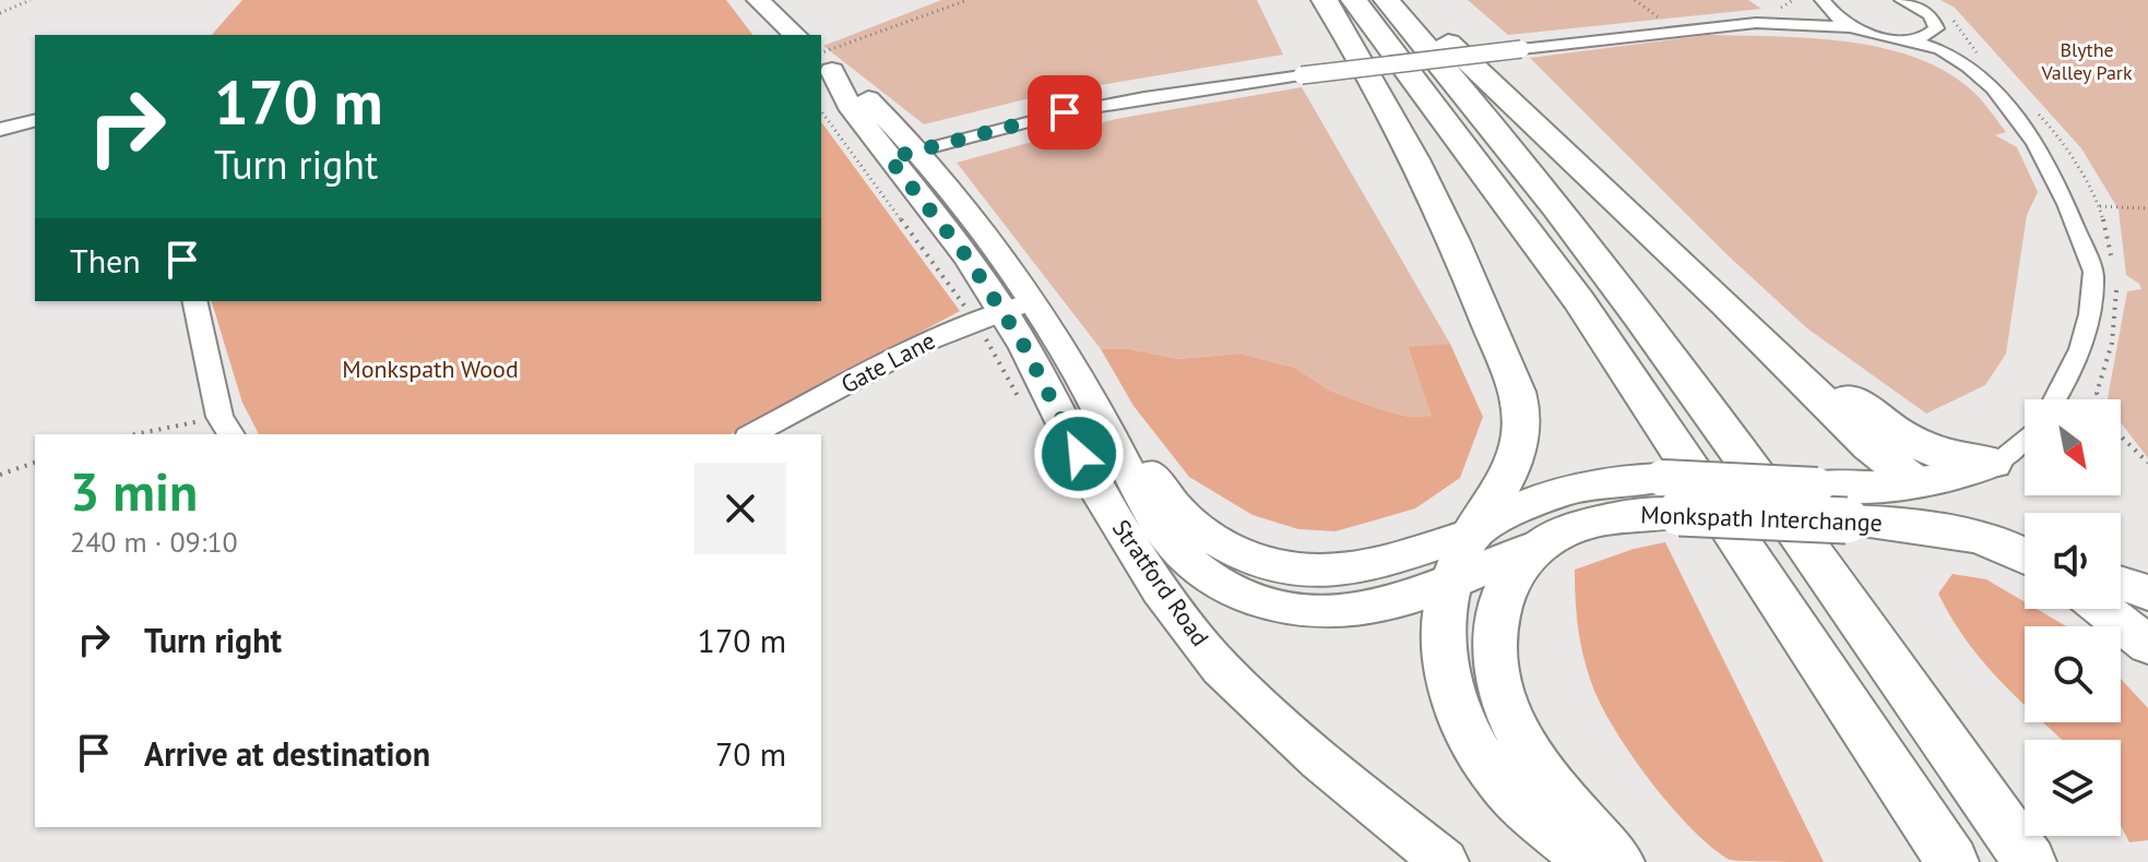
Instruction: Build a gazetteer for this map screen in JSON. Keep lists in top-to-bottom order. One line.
{"streets":{"highway":["Monkspath Interchange"],"main road":["Stratford Road"],"street":["Gate Lane"]},"crossings":[["Gate Lane","Stratford Road"],["Monkspath Interchange","Stratford Road"]],"parks":["Blythe Valley Park","Monkspath Wood"],"north":"bottom right","page":{"turn":["170 m","Turn right"],"then":"Then","heading":["3 min","240 m · 09:10"],"list":[{"name":"Turn right","value":"170 m"},{"name":"Arrive at destination","value":"70 m"}]}}
